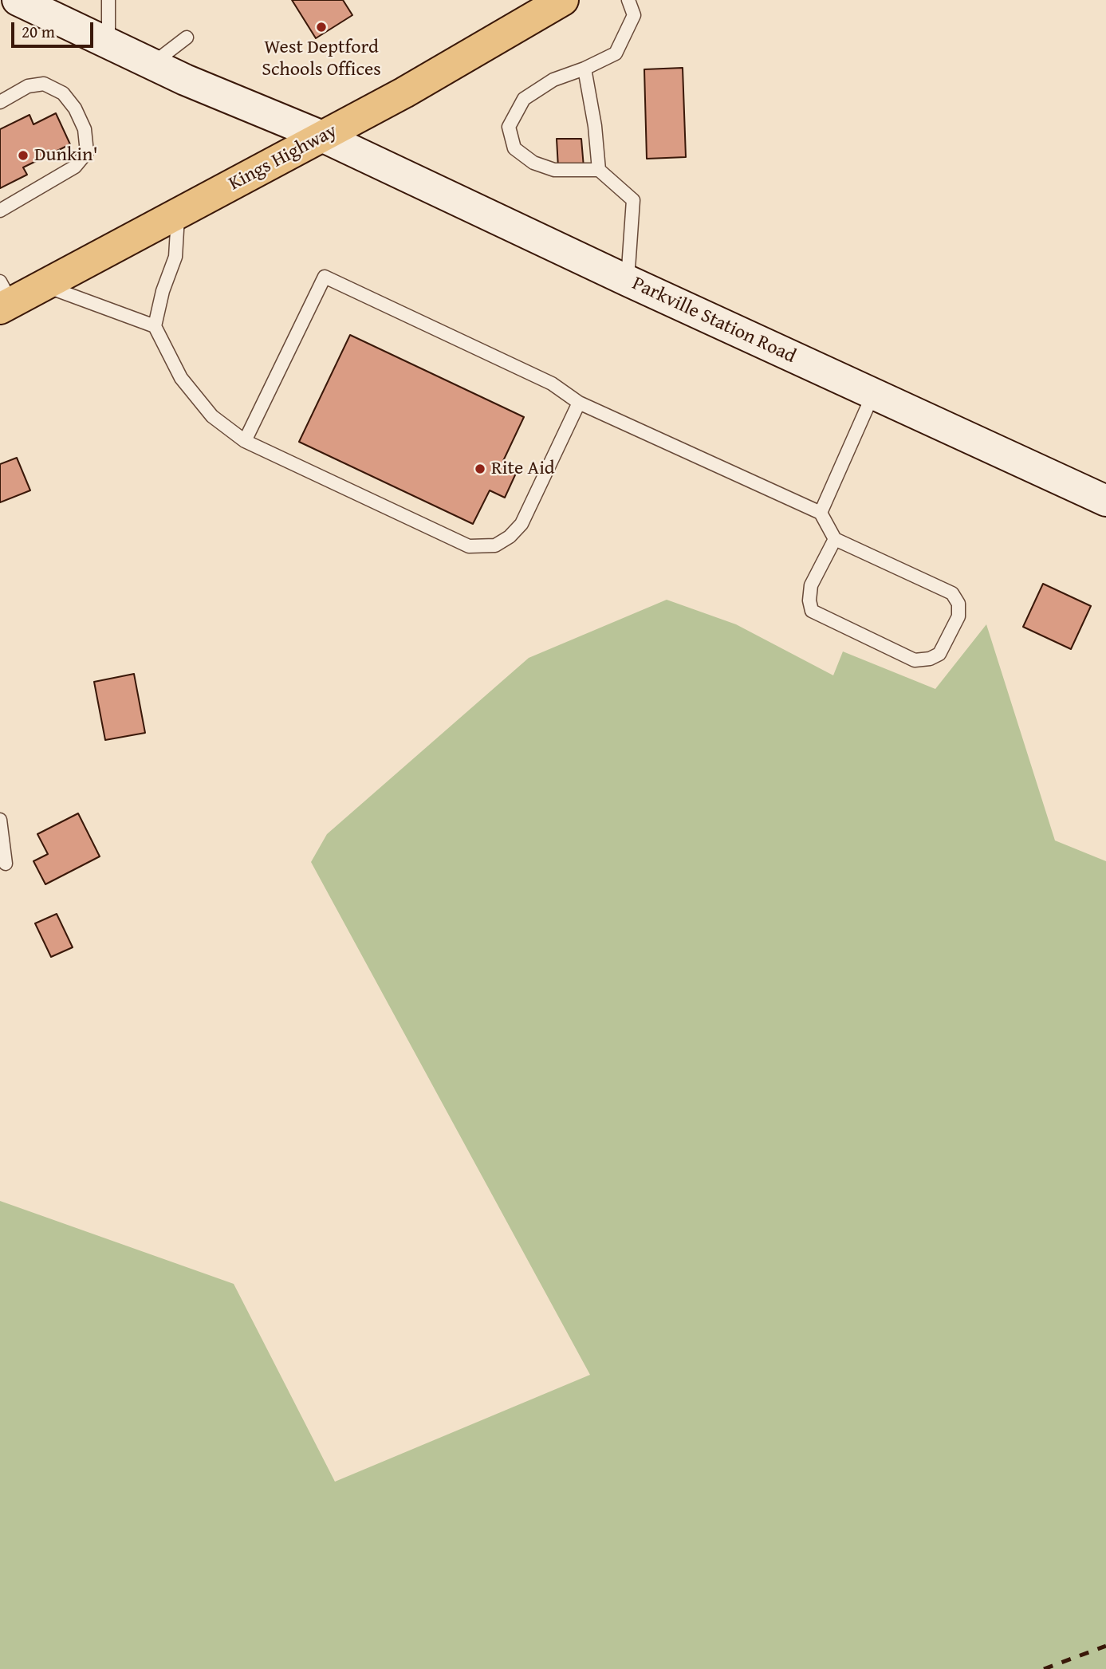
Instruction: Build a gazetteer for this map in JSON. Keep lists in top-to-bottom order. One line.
{"streets":{"main road":["Kings Highway","Parkville Station Road"]},"crossings":[["Kings Highway","Parkville Station Road"]],"places":["West Deptford Schools Offices","Dunkin'","Rite Aid"],"scale_bar":"20 m"}
